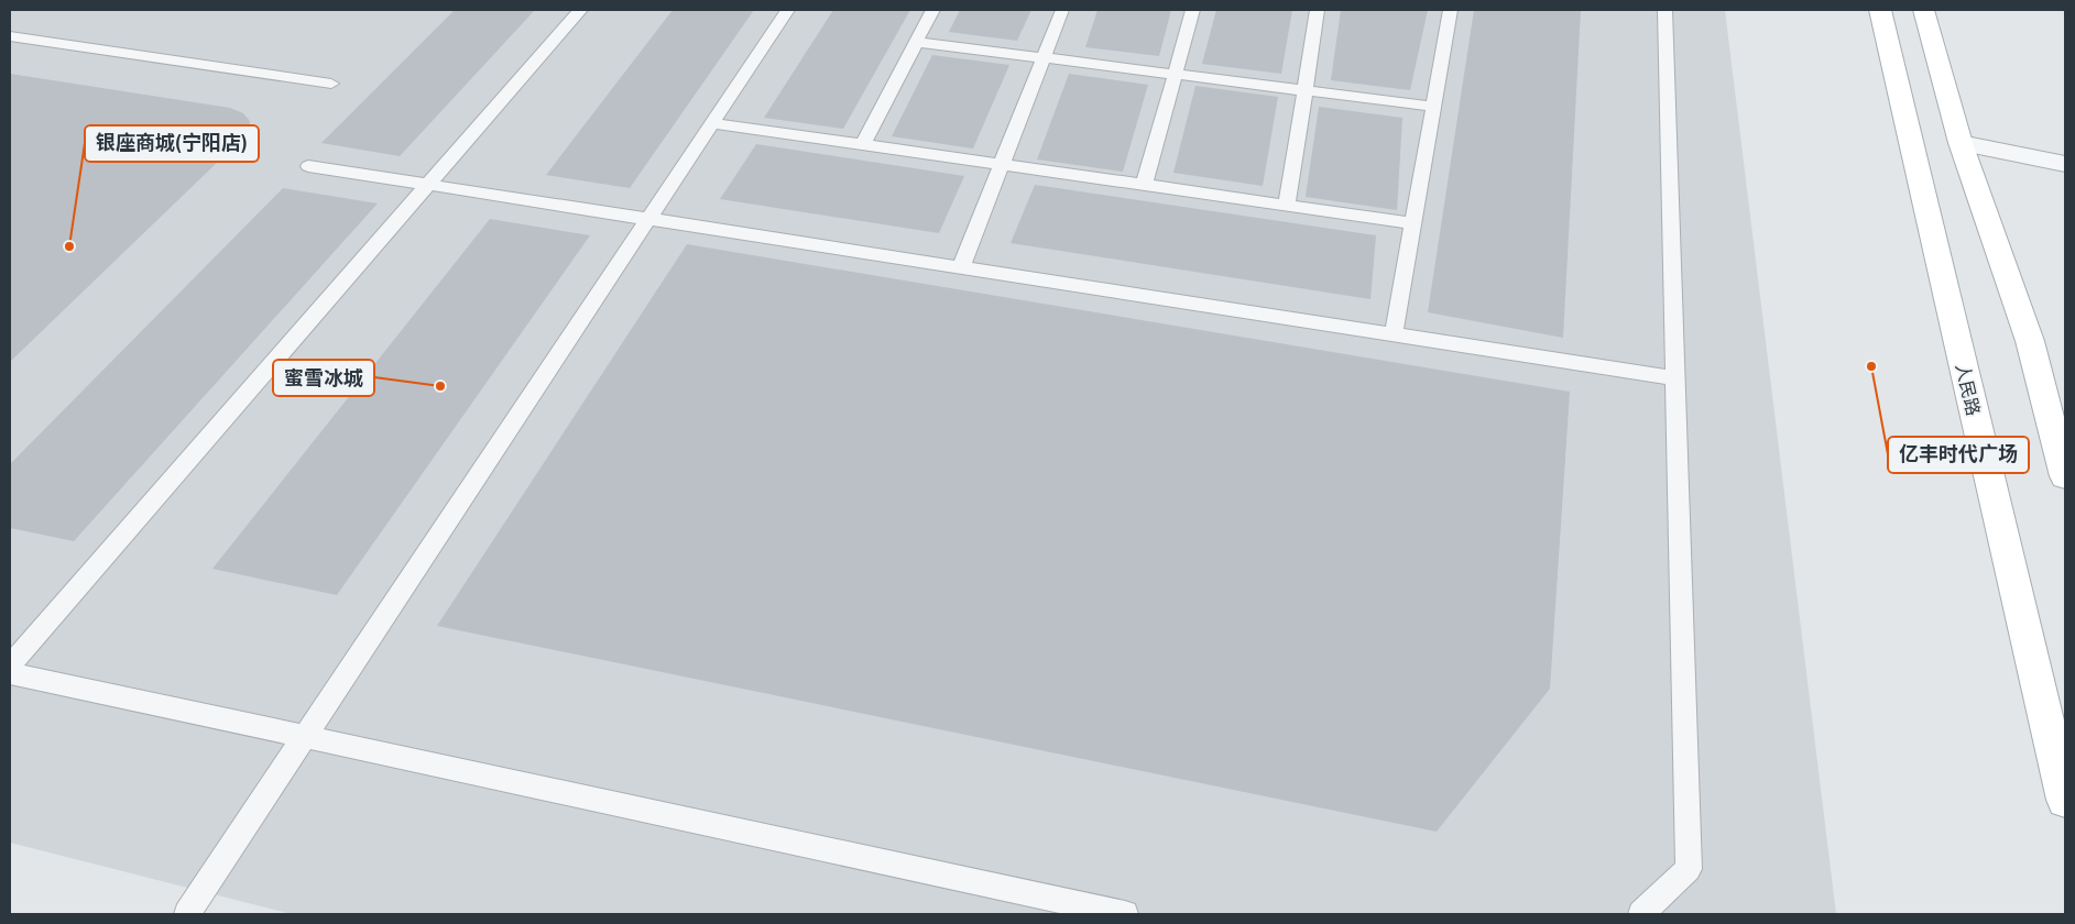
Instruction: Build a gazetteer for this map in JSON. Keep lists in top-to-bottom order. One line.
{"streets":{"main road":["人民路"]},"places":["银座商城(宁阳店)","亿丰时代广场","蜜雪冰城"]}
